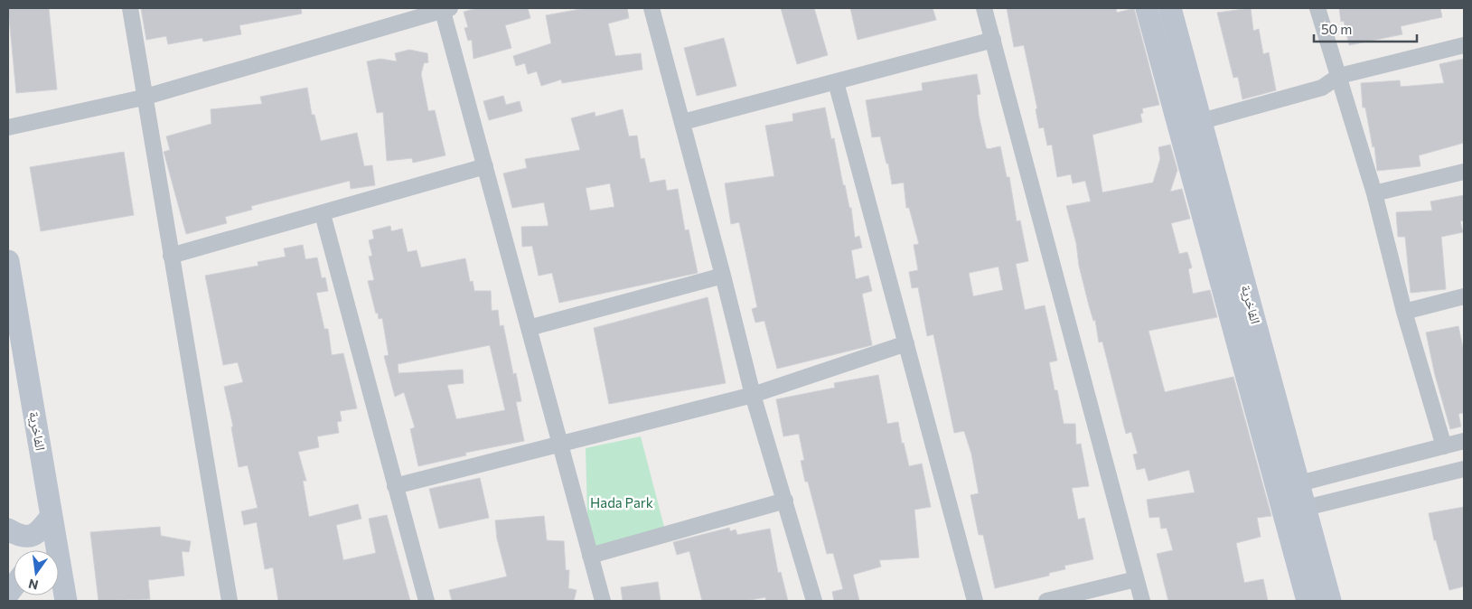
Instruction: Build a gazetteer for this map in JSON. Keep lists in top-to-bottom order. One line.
{"streets":{"street":["الفاخرية"]},"parks":["Hada Park"],"scale_bar":"50 m","north":"bottom"}
